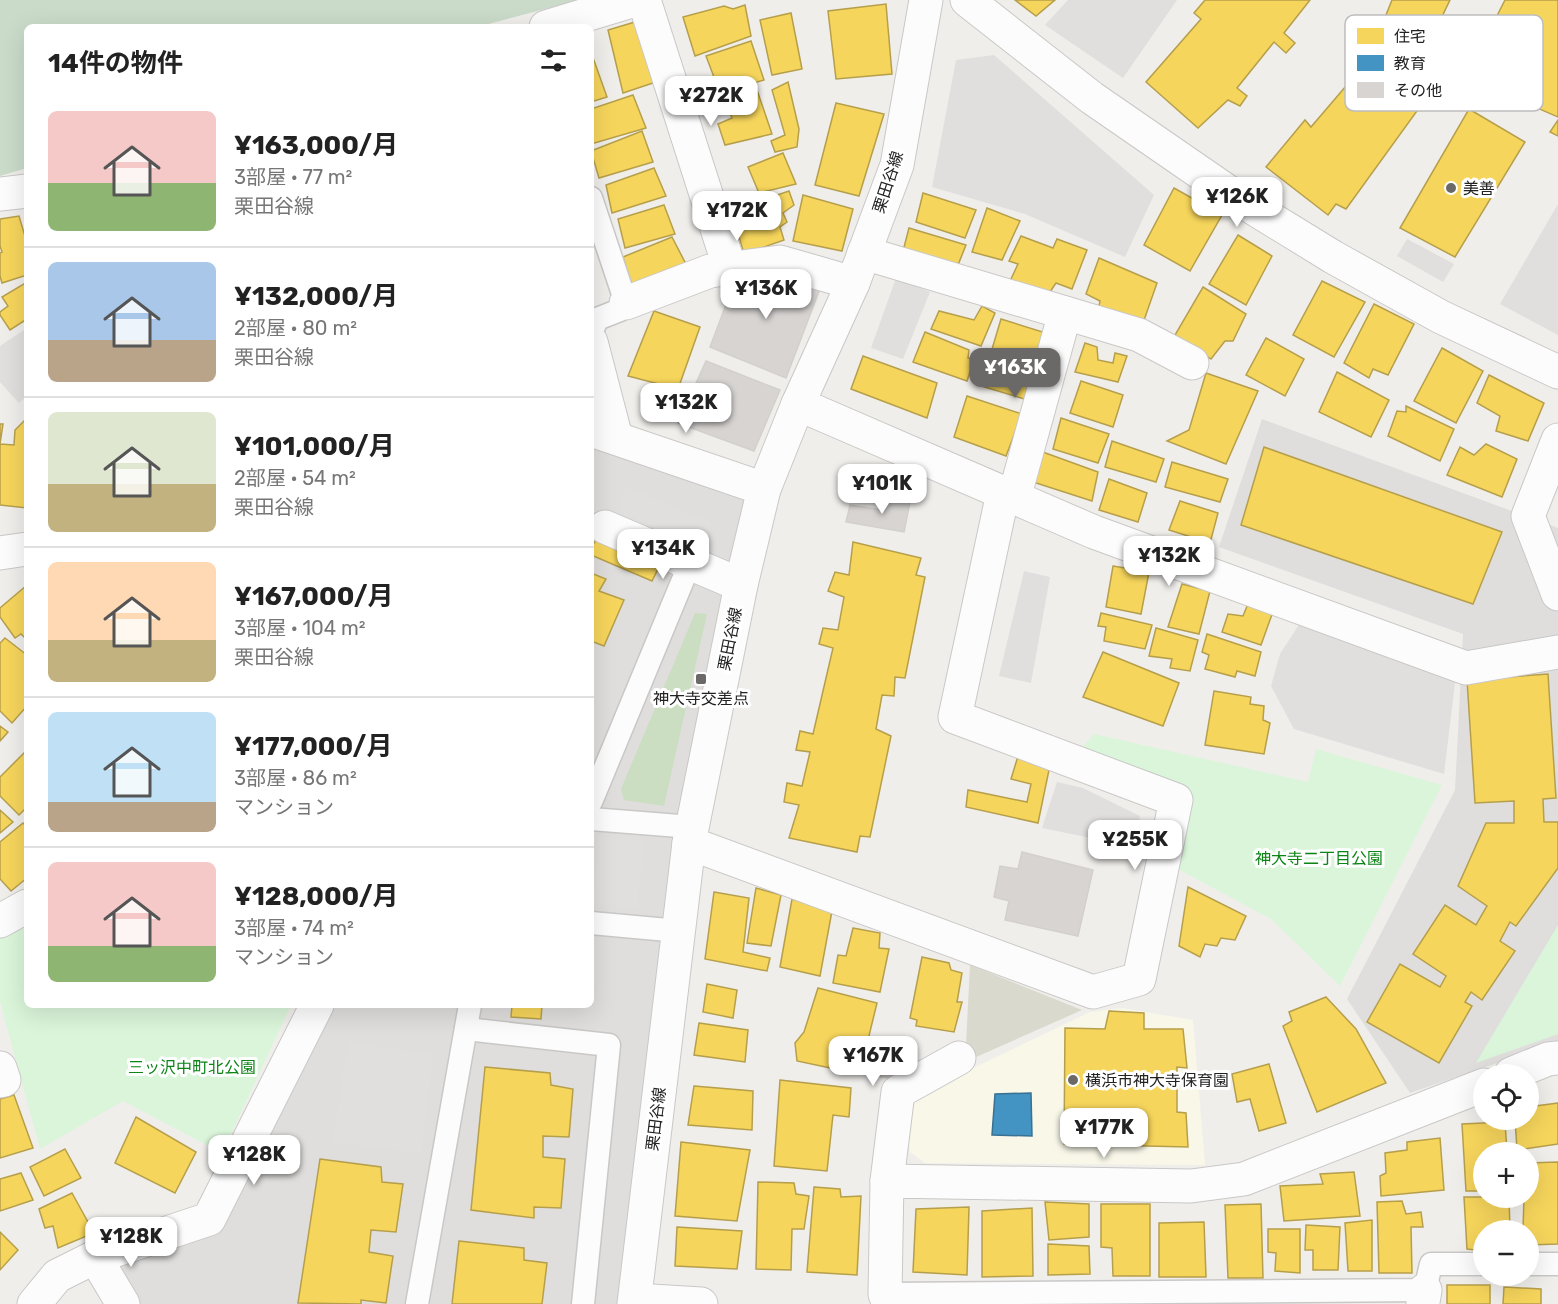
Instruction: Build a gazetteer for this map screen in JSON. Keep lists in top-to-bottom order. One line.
{"streets":{"street":["栗田谷線"]},"parks":["神大寺二丁目公園","三ッ沢中町北公園"],"places":{"other":["美善","横浜市神大寺保育園"],"transit":["神大寺交差点"]},"legend":["住宅","教育","その他"],"page":{"heading":"14件の物件","price":["¥272K","¥126K","¥172K","¥136K","¥163K","¥132K","¥101K","¥134K","¥132K","¥255K","¥167K","¥177K","¥128K","¥128K"],"list":[{"name":"¥163,000/月","note":"3部屋 · 77 m² · 栗田谷線"},{"name":"¥132,000/月","note":"2部屋 · 80 m² · 栗田谷線"},{"name":"¥101,000/月","note":"2部屋 · 54 m² · 栗田谷線"},{"name":"¥167,000/月","note":"3部屋 · 104 m² · 栗田谷線"},{"name":"¥177,000/月","note":"3部屋 · 86 m² · マンション"},{"name":"¥128,000/月","note":"3部屋 · 74 m² · マンション"}],"map_buttons":["+","−"]}}
